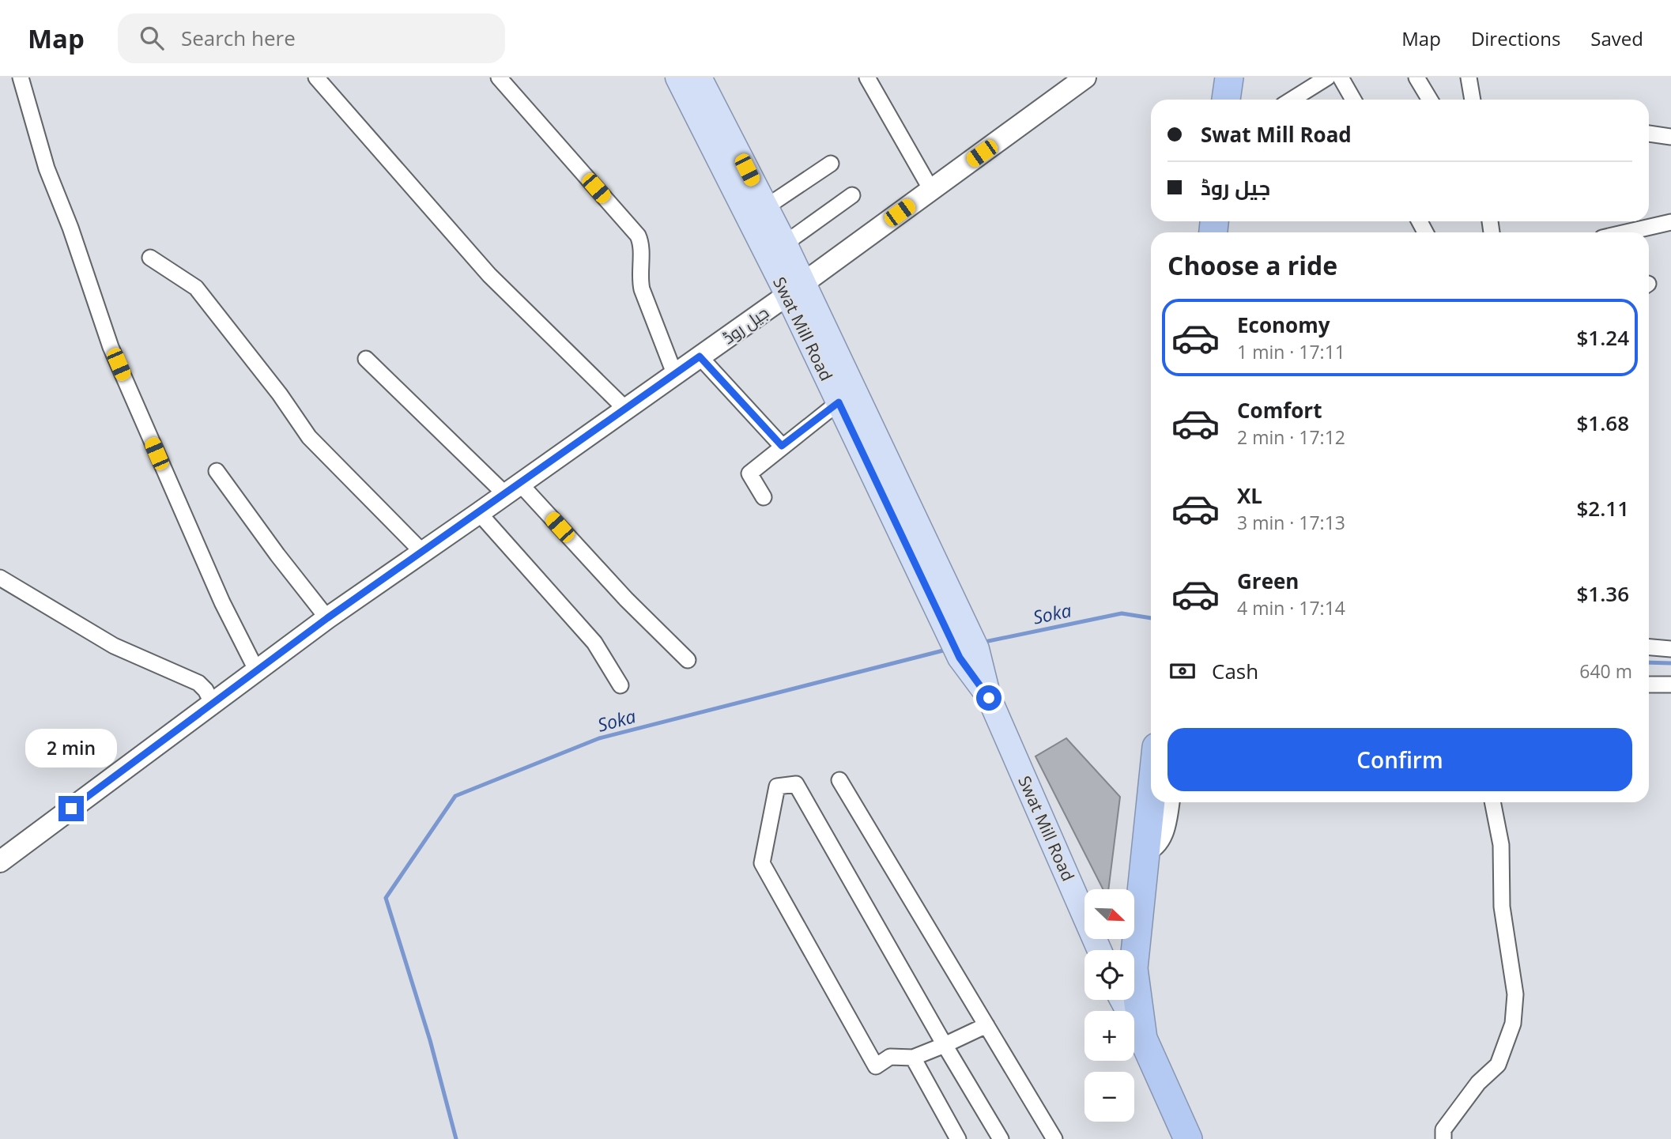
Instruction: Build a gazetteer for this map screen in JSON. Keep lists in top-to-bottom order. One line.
{"streets":{"main road":["Swat Mill Road"],"street":["جیل روڈ"]},"crossings":[["جیل روڈ","Swat Mill Road"]],"water":["Soka"],"north":"bottom right","page":{"header":"Map","search":"Search here","nav":["Map","Directions","Saved"],"banner":["Swat Mill Road","جیل روڈ"],"heading":"Choose a ride","list":[{"name":"Economy","note":"1 min · 17:11","value":"$1.24"},{"name":"Comfort","note":"2 min · 17:12","value":"$1.68"},{"name":"XL","note":"3 min · 17:13","value":"$2.11"},{"name":"Green","note":"4 min · 17:14","value":"$1.36"}],"pay":["Cash","640 m"],"buttons":"Confirm","bubble":"2 min","map_buttons":["+","−"]}}
